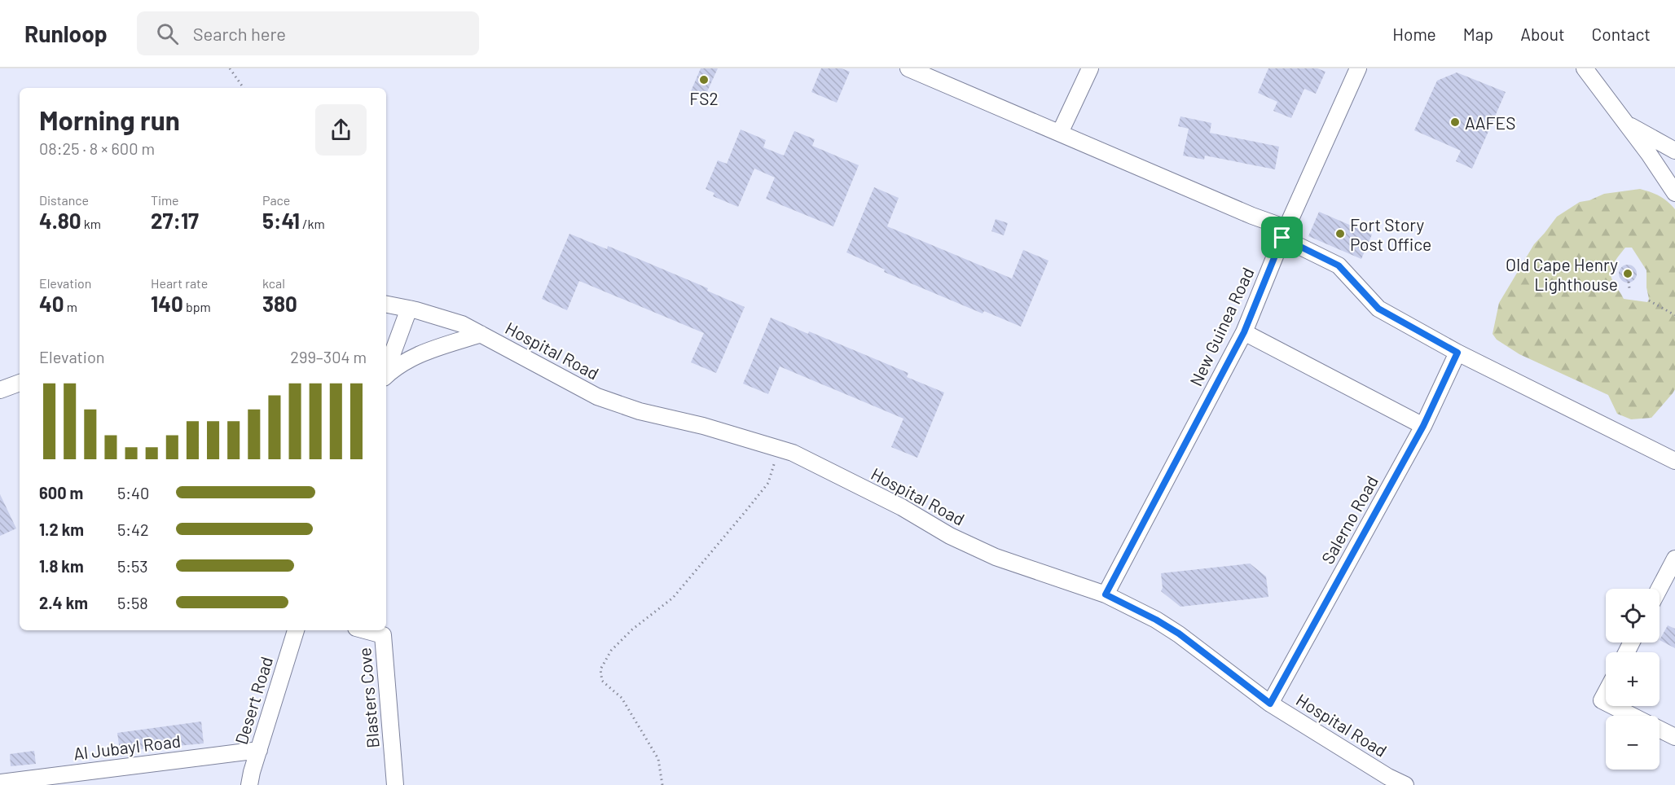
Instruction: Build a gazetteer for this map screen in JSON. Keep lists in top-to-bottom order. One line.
{"streets":{"street":["New Guinea Road","Hospital Road","Salerno Road","Blasters Cove","Desert Road","Al Jubayl Road"]},"crossings":[["New Guinea Road","Hospital Road"],["Hospital Road","Salerno Road"],["Desert Road","Al Jubayl Road"]],"places":["FS2","AAFES","Fort Story Post Office","Old Cape Henry Lighthouse"],"page":{"header":"Runloop","search":"Search here","nav":["Home","Map","About","Contact"],"heading":["Morning run","08:25 · 8 × 600 m"],"stats":[["Distance","4.80 km"],["Time","27:17"],["Pace","5:41 /km"],["Elevation","40 m"],["Heart rate","140 bpm"],["kcal","380"]],"chart":["Elevation","299–304 m"],"list":[{"name":"600 m","note":"5:40"},{"name":"1.2 km","note":"5:42"},{"name":"1.8 km","note":"5:53"},{"name":"2.4 km","note":"5:58"}],"map_buttons":["+","−"]}}
